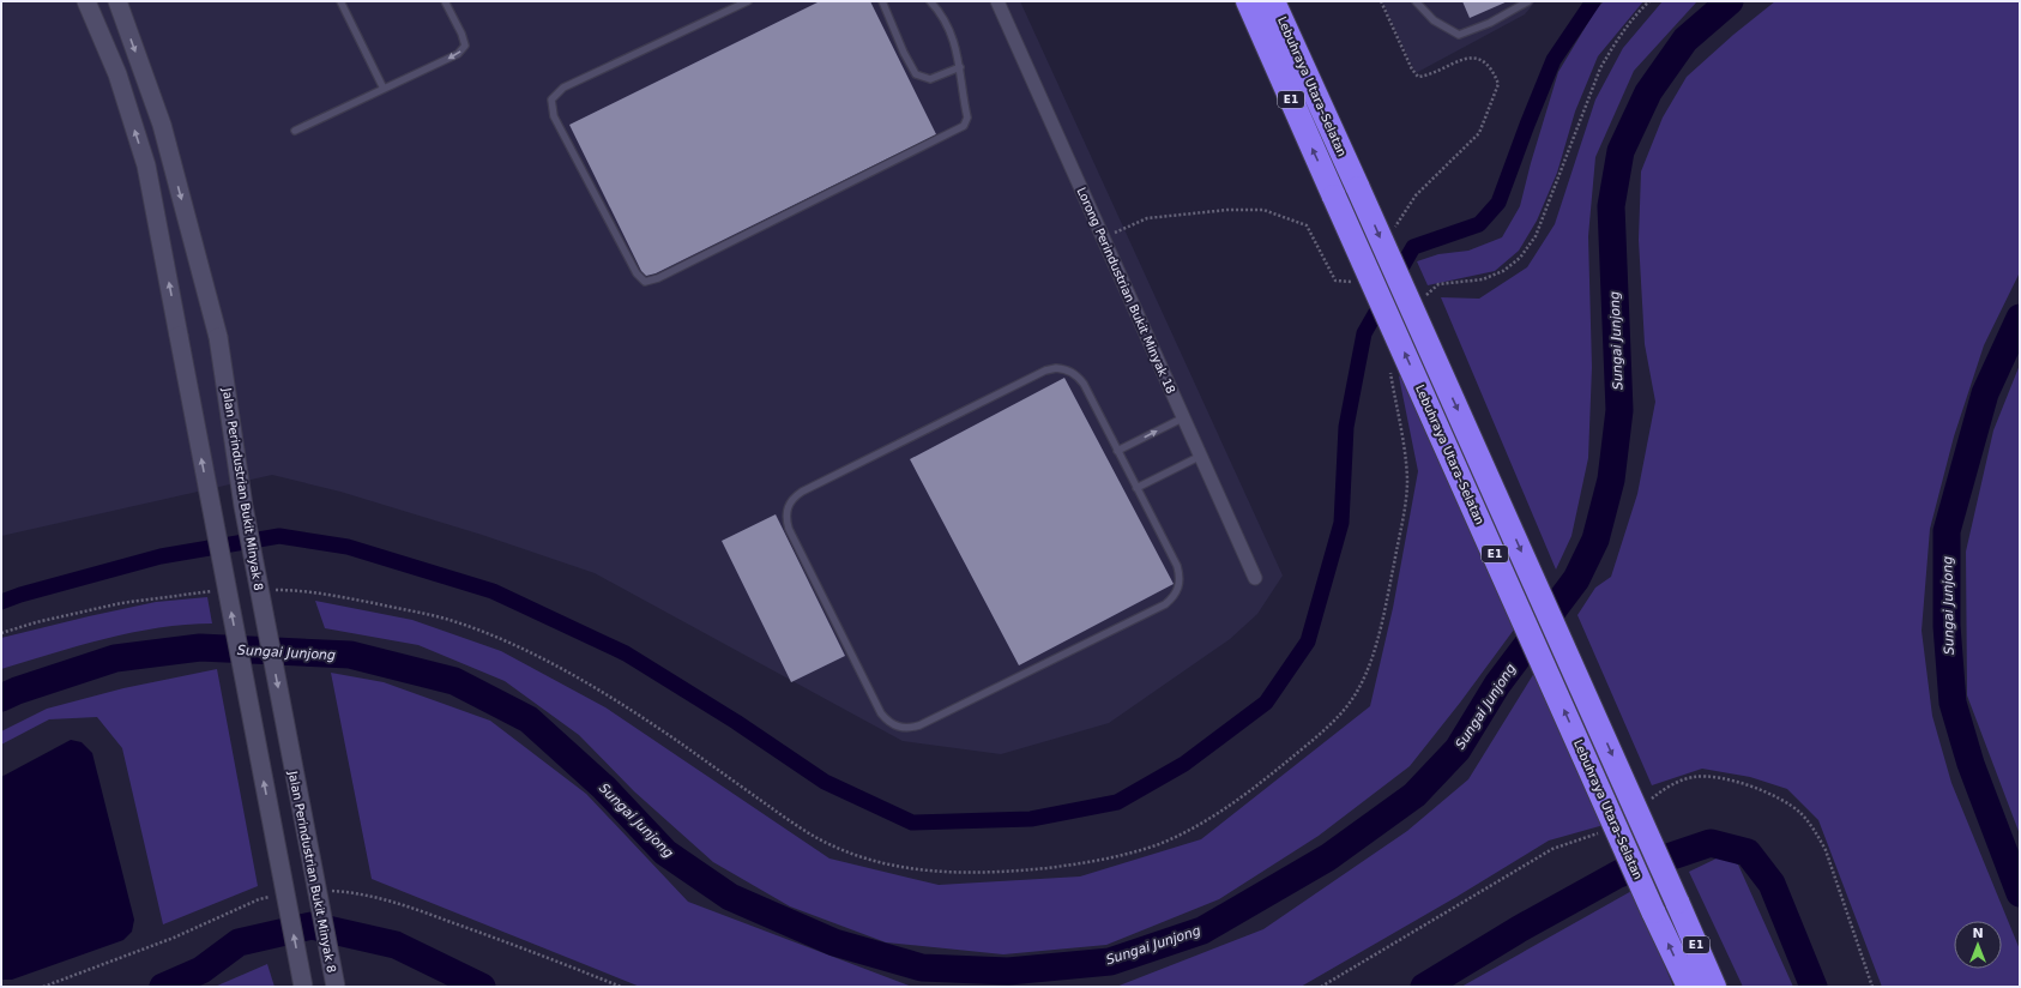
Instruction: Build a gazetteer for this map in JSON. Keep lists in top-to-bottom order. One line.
{"streets":{"highway":["Lebuhraya Utara–Selatan","E1"],"street":["Lorong Perindustrian Bukit Minyak 18","Jalan Perindustrian Bukit Minyak 8"]},"water":["Sungai Junjong"],"north":"top"}
